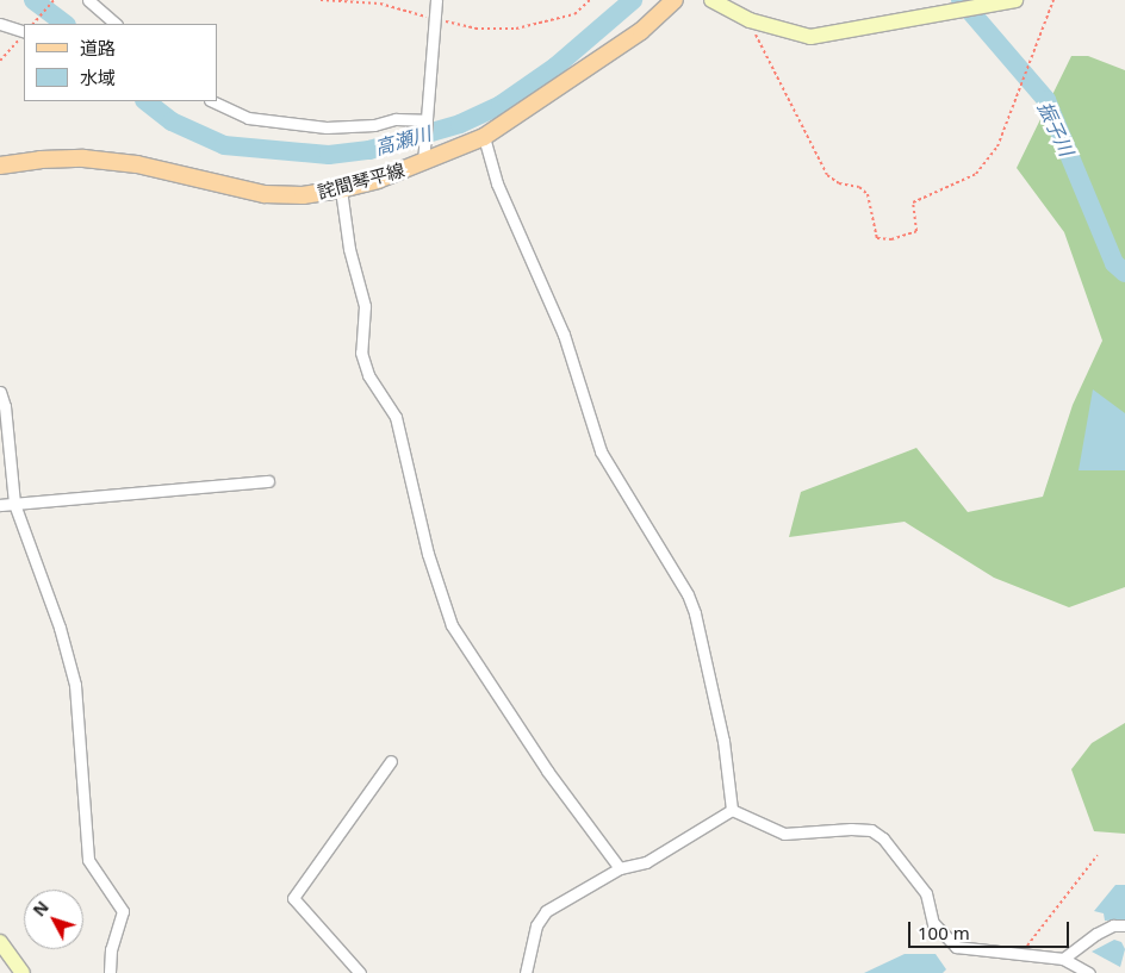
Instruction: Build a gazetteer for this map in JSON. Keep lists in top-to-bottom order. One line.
{"streets":{"main road":["詫間琴平線"]},"water":["振子川","高瀬川"],"legend":["道路","水域"],"scale_bar":"100 m","north":"top left"}
